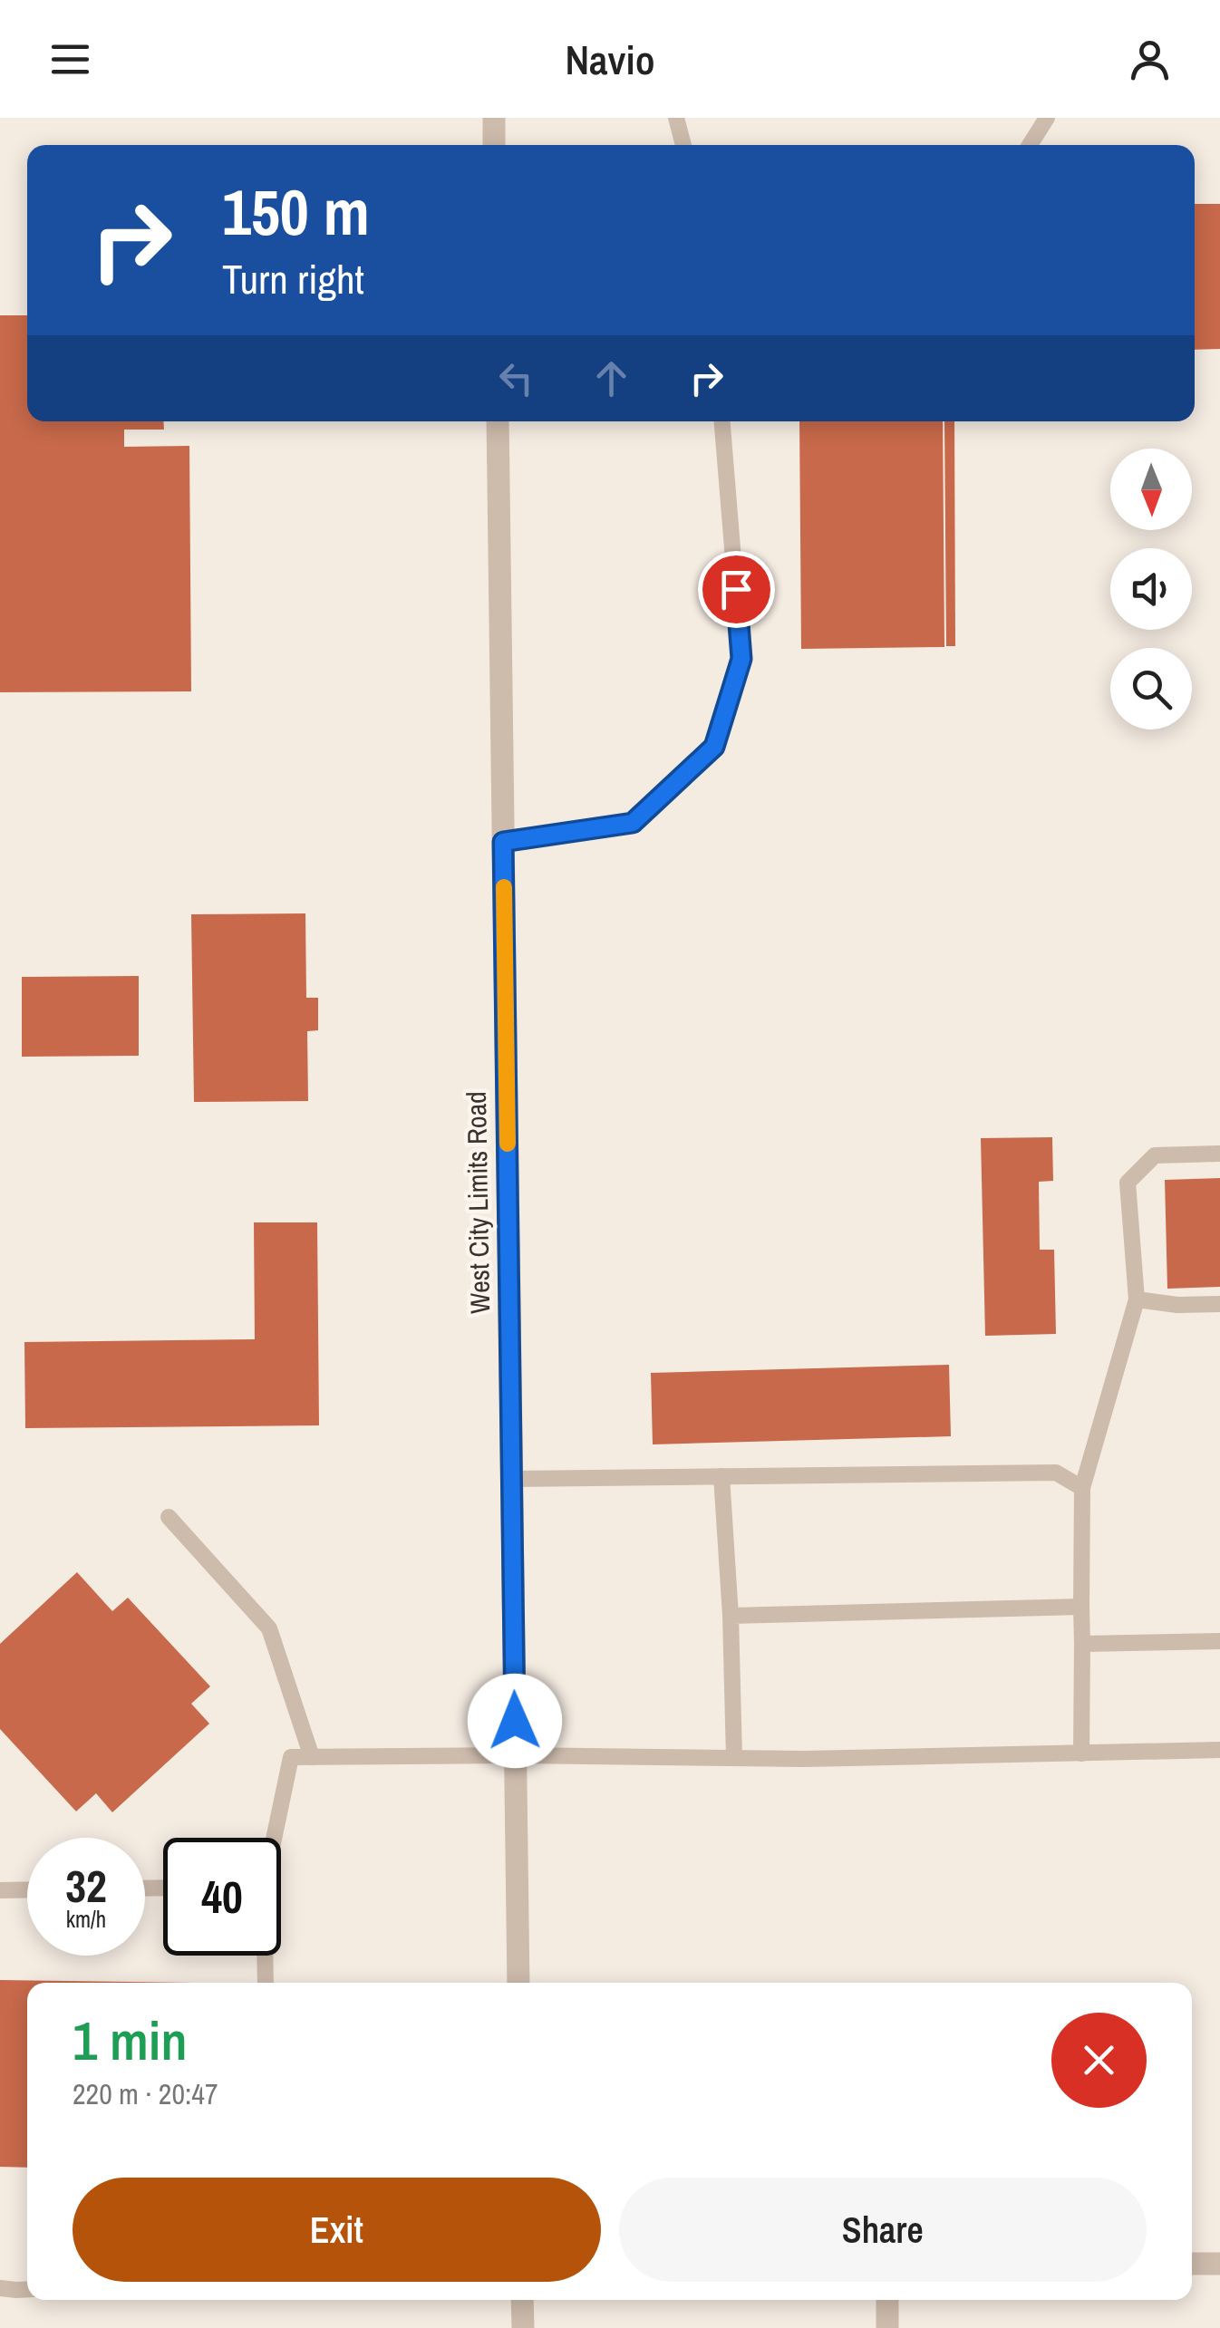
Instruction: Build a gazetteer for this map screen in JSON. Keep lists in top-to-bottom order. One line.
{"streets":{"street":["West City Limits Road"]},"north":"bottom","page":{"header":"Navio","turn":["150 m","Turn right"],"speed":"32 km/h","limit":"40","heading":["1 min","220 m · 20:47"],"buttons":["Exit","Share"]}}
